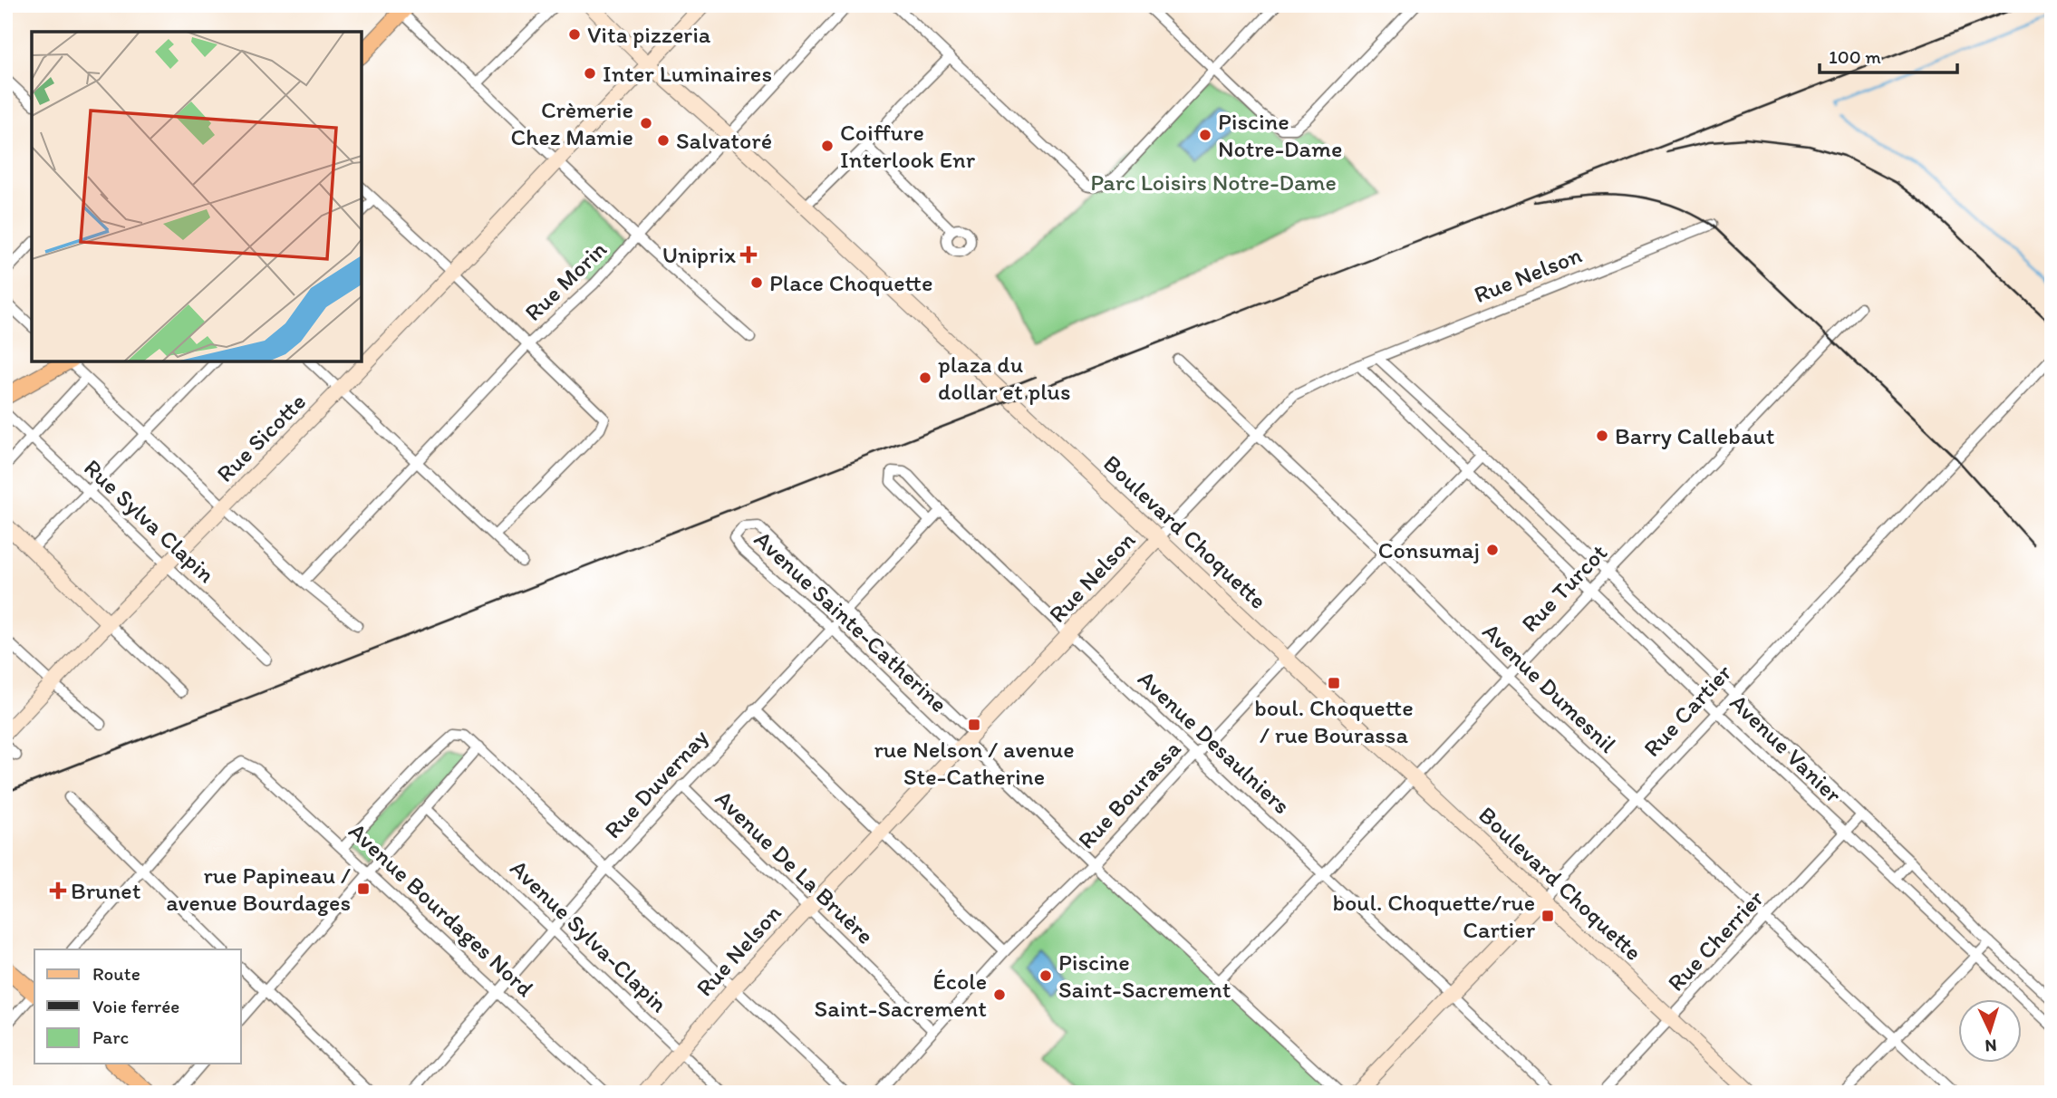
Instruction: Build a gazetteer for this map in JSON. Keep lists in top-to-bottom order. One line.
{"streets":{"street":["Rue Nelson","Rue Morin","Rue Sicotte","Rue Sylva Clapin","Boulevard Choquette","Rue Turcot","Avenue Sainte-Catherine","Avenue Dumesnil","Rue Cartier","Avenue Desaulniers","Avenue Vanier","Rue Duvernay","Rue Bourassa","Avenue De La Bruère","Avenue Bourdages Nord","Avenue Sylva-Clapin","Rue Cherrier"]},"crossings":[["Rue Nelson","Boulevard Choquette"],["Rue Nelson","Avenue Sainte-Catherine"],["Rue Nelson","Avenue Dumesnil"],["Rue Nelson","Avenue Desaulniers"],["Rue Nelson","Avenue Vanier"],["Rue Nelson","Avenue De La Bruère"],["Rue Nelson","Avenue Sylva-Clapin"],["Rue Morin","Boulevard Choquette"],["Rue Sicotte","Rue Sylva Clapin"],["Rue Sicotte","Boulevard Choquette"],["Boulevard Choquette","Rue Turcot"],["Boulevard Choquette","Rue Cartier"],["Boulevard Choquette","Rue Bourassa"],["Boulevard Choquette","Rue Cherrier"],["Rue Turcot","Avenue Sainte-Catherine"],["Rue Turcot","Avenue Dumesnil"],["Rue Turcot","Avenue Desaulniers"],["Rue Turcot","Avenue Vanier"],["Avenue Sainte-Catherine","Rue Duvernay"],["Avenue Sainte-Catherine","Rue Bourassa"],["Avenue Dumesnil","Rue Cartier"],["Avenue Dumesnil","Rue Bourassa"],["Avenue Dumesnil","Rue Cherrier"],["Rue Cartier","Avenue Desaulniers"],["Rue Cartier","Avenue Vanier"],["Avenue Desaulniers","Rue Duvernay"],["Avenue Desaulniers","Rue Bourassa"],["Avenue Vanier","Rue Bourassa"],["Avenue Vanier","Rue Cherrier"],["Rue Duvernay","Avenue De La Bruère"],["Rue Duvernay","Avenue Bourdages Nord"],["Rue Duvernay","Avenue Sylva-Clapin"],["Rue Bourassa","Avenue De La Bruère"]],"parks":["Parc Loisirs Notre-Dame"],"places":{"other":["Vita pizzeria","Inter Luminaires","Crèmerie Chez Mamie","Piscine Notre-Dame","Salvatoré","Coiffure Interlook Enr","Place Choquette","plaza du dollar et plus","Barry Callebaut","Consumaj","Piscine Saint-Sacrement","École Saint-Sacrement"],"health":["Uniprix","Brunet"],"transit":["boul. Choquette / rue Bourassa","rue Nelson / avenue Ste-Catherine","rue Papineau / avenue Bourdages","boul. Choquette/rue Cartier"]},"legend":["Route","Voie ferrée","Parc"],"scale_bar":"100 m","north":"bottom"}
